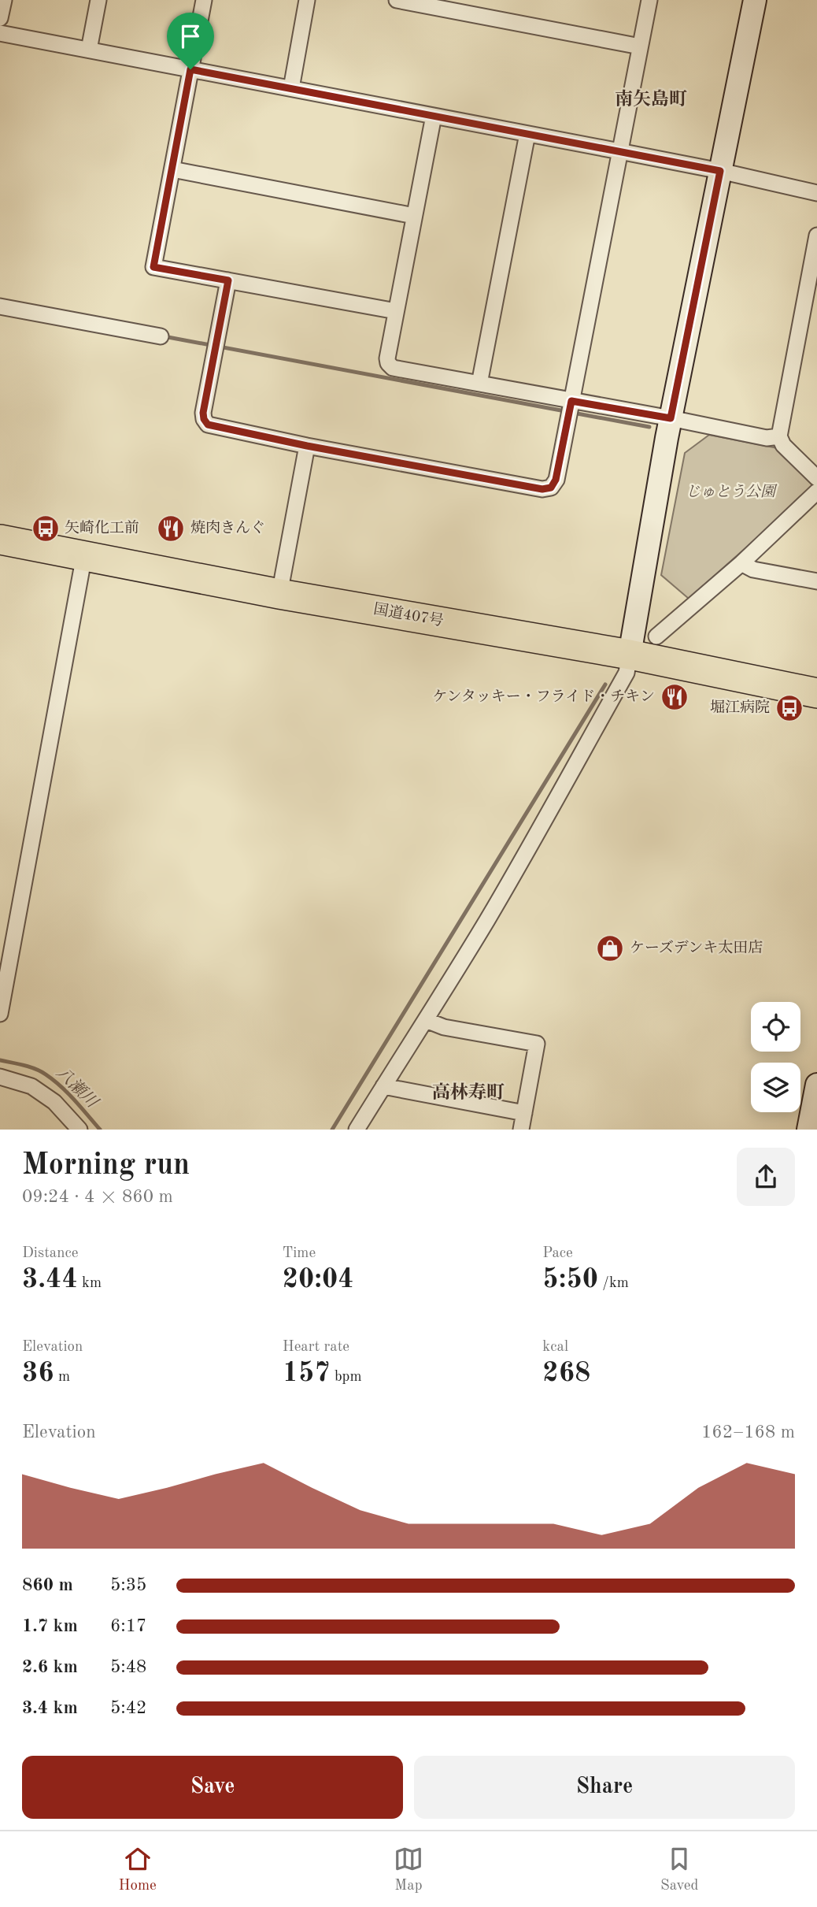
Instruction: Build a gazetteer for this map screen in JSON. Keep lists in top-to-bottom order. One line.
{"streets":{"highway":["国道407号"]},"districts":["南矢島町","高林寿町"],"water":["八瀬川"],"parks":["じゅとう公園"],"places":{"bus stop":["矢崎化工前","堀江病院"],"restaurant":["焼肉きんぐ","ケンタッキー・フライド・チキン"],"shop":["ケーズデンキ太田店"]},"page":{"heading":["Morning run","09:24 · 4 × 860 m"],"stats":[["Distance","3.44 km"],["Time","20:04"],["Pace","5:50 /km"],["Elevation","36 m"],["Heart rate","157 bpm"],["kcal","268"]],"chart":["Elevation","162–168 m"],"list":[{"name":"860 m","note":"5:35"},{"name":"1.7 km","note":"6:17"},{"name":"2.6 km","note":"5:48"},{"name":"3.4 km","note":"5:42"}],"buttons":["Save","Share"],"tabs":["Home","Map","Saved"]}}
